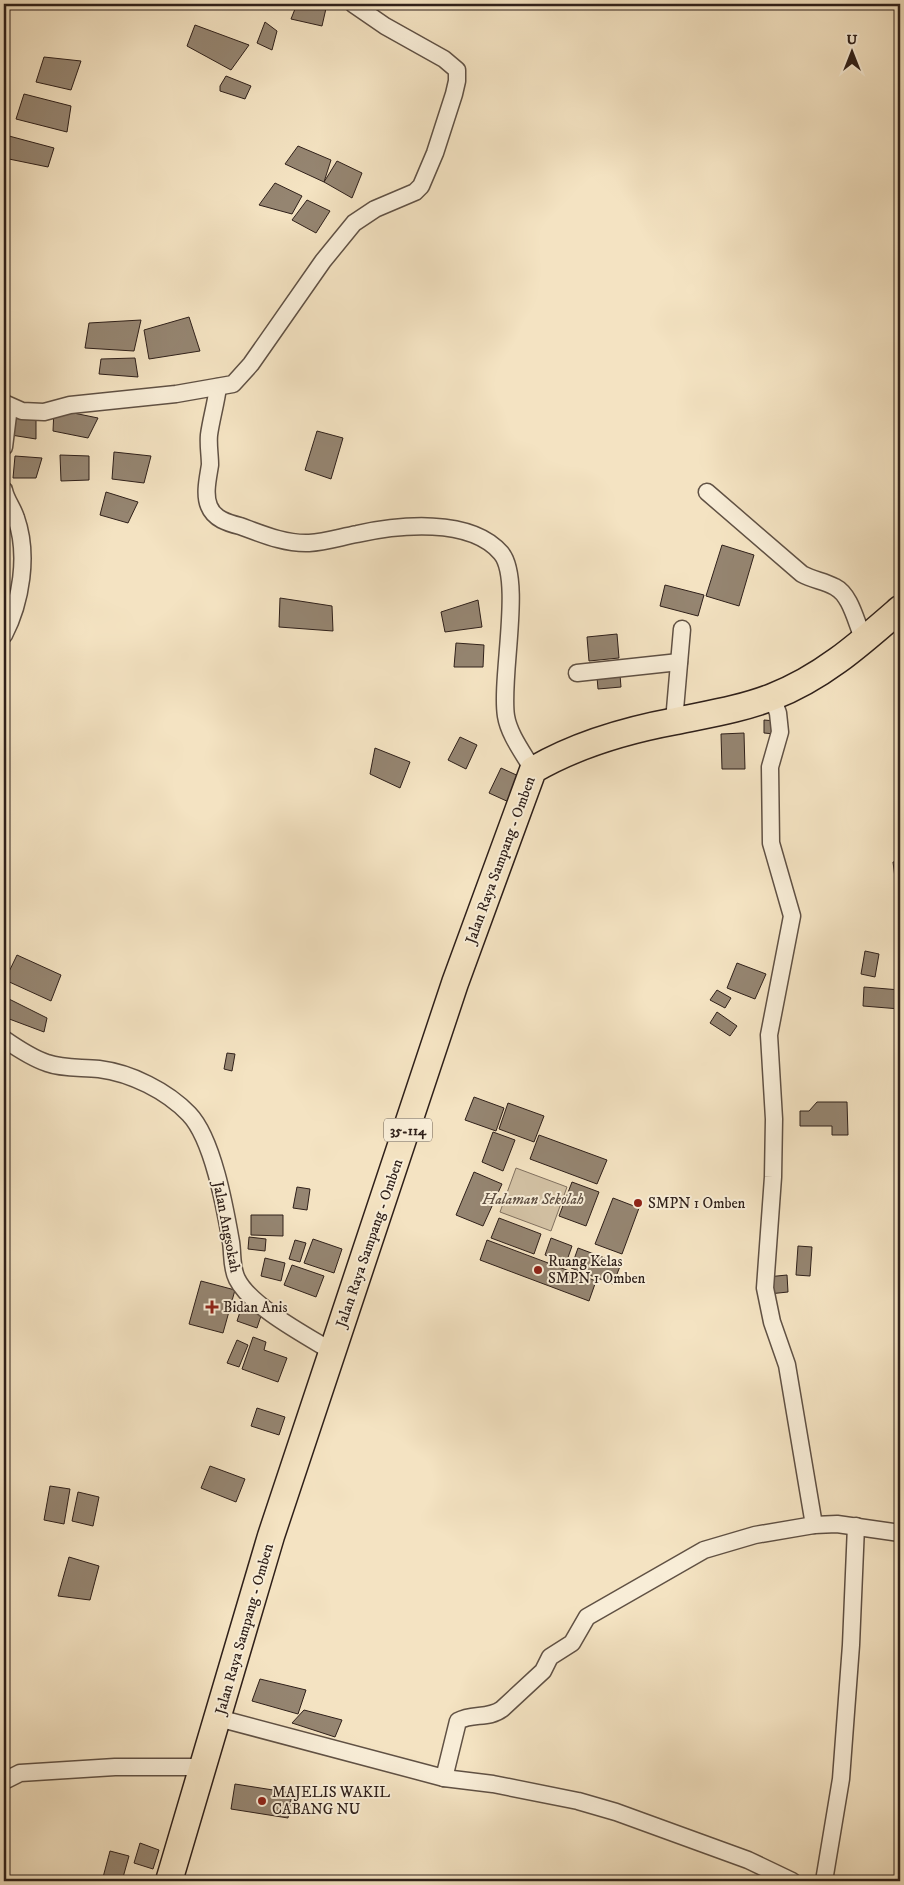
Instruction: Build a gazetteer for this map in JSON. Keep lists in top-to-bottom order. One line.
{"streets":{"main road":["Jalan Raya Sampang - Omben","35-114"],"street":["Jalan Angsokah"]},"crossings":[["Jalan Raya Sampang - Omben","Jalan Angsokah"]],"parks":["Halaman Sekolah"],"places":{"other":["SMPN 1 Omben","Ruang Kelas SMPN 1 Omben","MAJELIS WAKIL CABANG NU"],"health":["Bidan Anis"]},"north":"top"}
